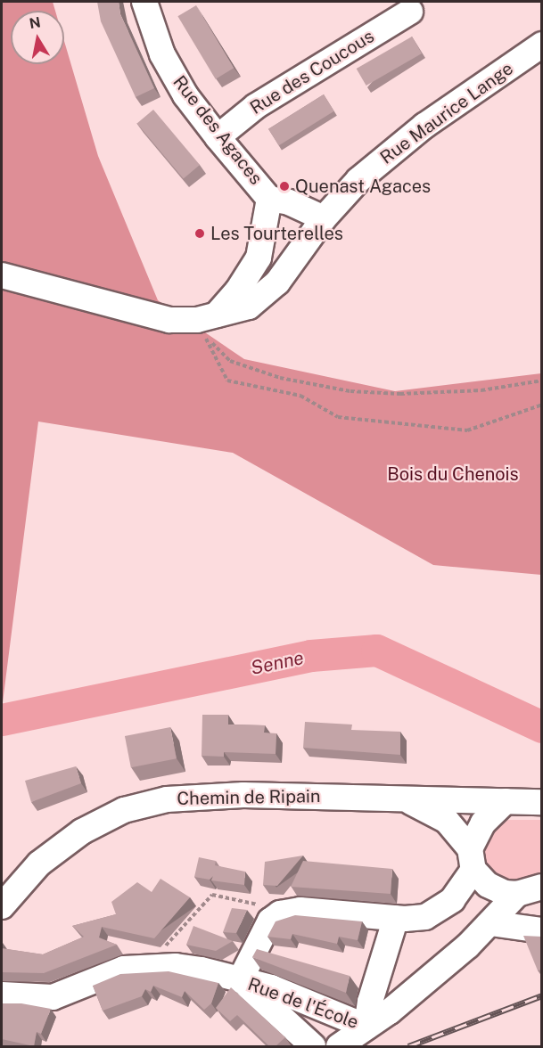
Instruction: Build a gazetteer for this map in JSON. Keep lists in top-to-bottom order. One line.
{"streets":{"street":["Rue des Coucous","Rue Maurice Lange","Rue des Agaces","Chemin de Ripain","Rue de l'École"]},"crossings":[["Rue des Coucous","Rue des Agaces"],["Rue Maurice Lange","Rue des Agaces"]],"water":["Senne"],"parks":["Bois du Chenois"],"places":["Quenast Agaces","Les Tourterelles"],"north":"top"}
